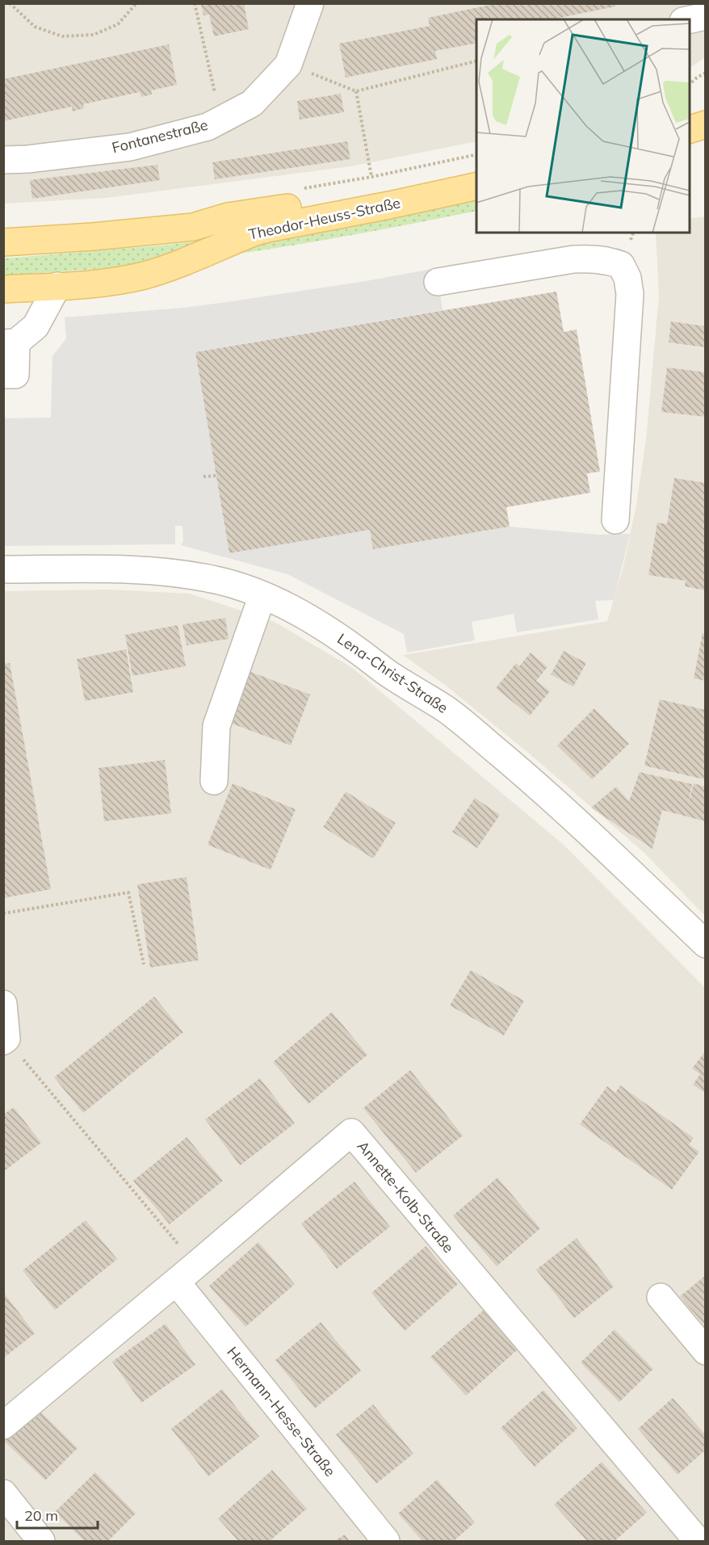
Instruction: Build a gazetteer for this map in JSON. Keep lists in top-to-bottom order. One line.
{"streets":{"main road":["Theodor-Heuss-Straße"],"street":["Fontanestraße","Lena-Christ-Straße","Annette-Kolb-Straße","Hermann-Hesse-Straße"]},"crossings":[["Annette-Kolb-Straße","Hermann-Hesse-Straße"]],"scale_bar":"20 m"}
